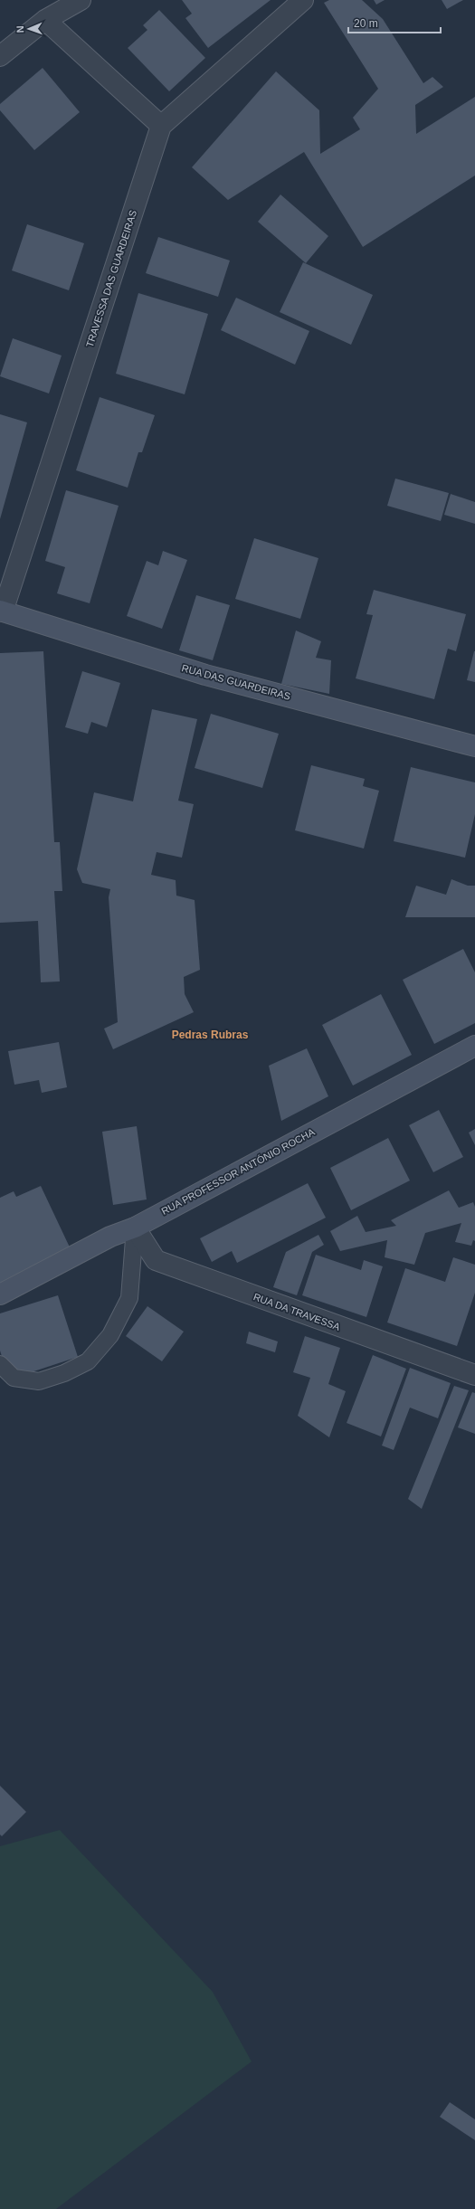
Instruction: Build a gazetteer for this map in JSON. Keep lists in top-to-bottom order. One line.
{"streets":{"street":["TRAVESSA DAS GUARDEIRAS","RUA DAS GUARDEIRAS","RUA PROFESSOR ANTÓNIO ROCHA","RUA DA TRAVESSA"]},"crossings":[["TRAVESSA DAS GUARDEIRAS","RUA DAS GUARDEIRAS"],["RUA PROFESSOR ANTÓNIO ROCHA","RUA DA TRAVESSA"]],"districts":["Pedras Rubras"],"scale_bar":"20 m","north":"left"}
